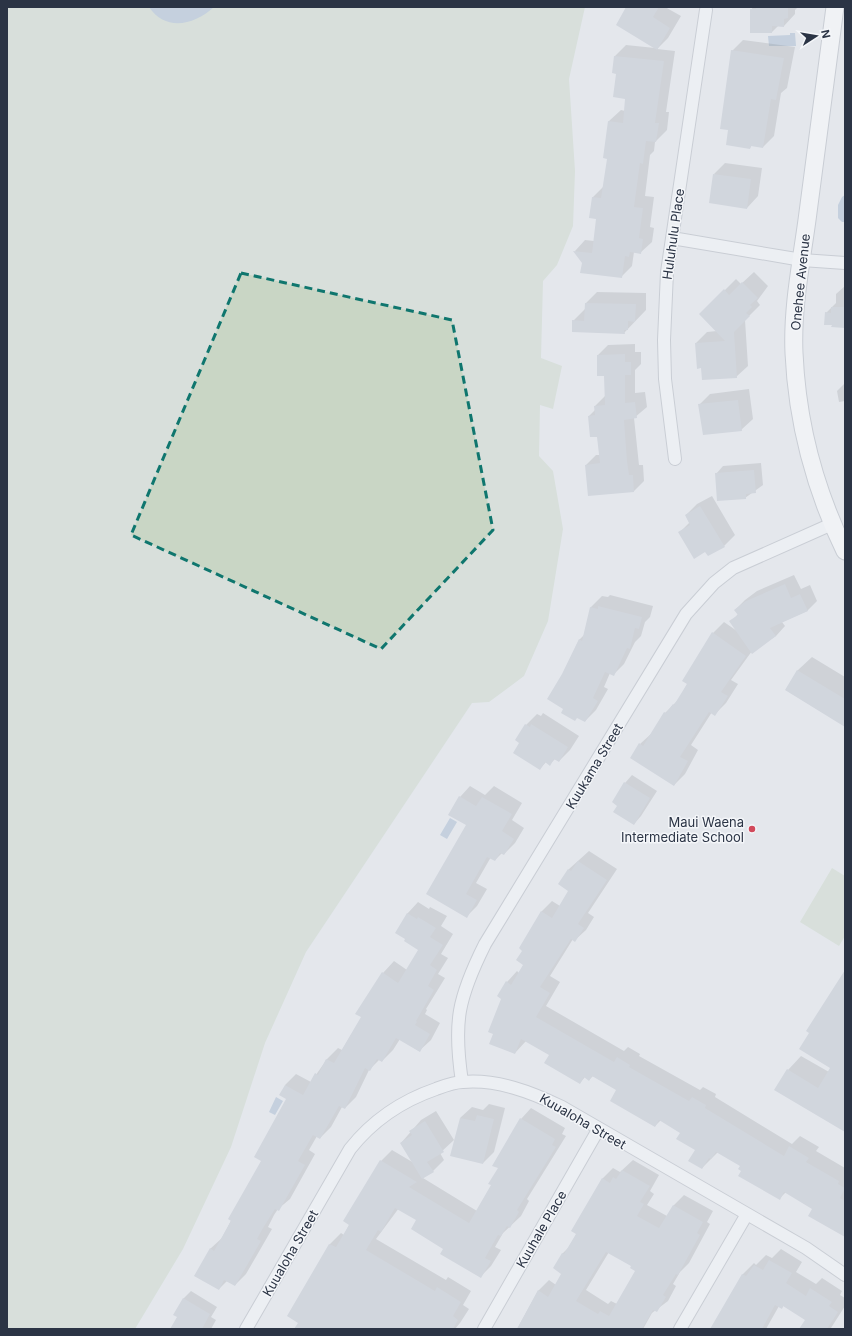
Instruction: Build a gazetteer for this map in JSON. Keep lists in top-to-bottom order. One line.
{"streets":{"street":["Huluhulu Place","Onehee Avenue","Kuukama Street","Kuualoha Street","Kuuhale Place"]},"crossings":[["Onehee Avenue","Kuukama Street"],["Kuukama Street","Kuualoha Street"],["Kuualoha Street","Kuuhale Place"]],"places":["Maui Waena Intermediate School"],"north":"right"}
